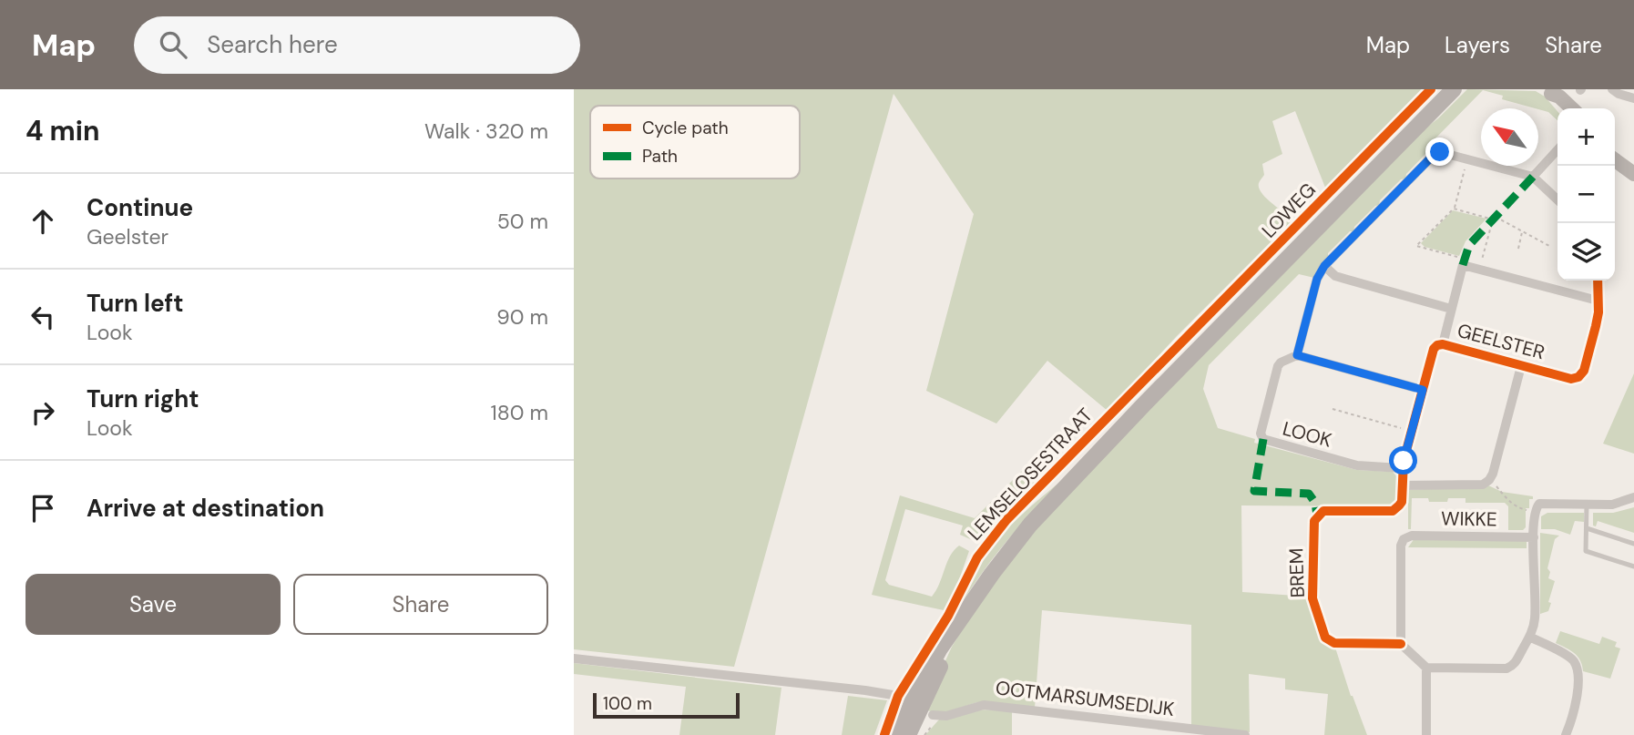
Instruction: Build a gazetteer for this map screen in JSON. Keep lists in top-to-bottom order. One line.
{"streets":{"street":["LOWEG","GEELSTER","LOOK","LEMSELOSESTRAAT","WIKKE","BREM","OOTMARSUMSEDIJK"]},"crossings":[["LOWEG","LEMSELOSESTRAAT"],["GEELSTER","LOOK"],["GEELSTER","BREM"],["WIKKE","BREM"]],"legend":["Cycle path","Path"],"scale_bar":"100 m","north":"top left","page":{"header":"Map","search":"Search here","nav":["Map","Layers","Share"],"heading":["4 min","Walk · 320 m"],"map_buttons":["+","−"],"list":[["Continue","Geelster","50 m"],["Turn left","Look","90 m"],["Turn right","Look","180 m"],"Arrive at destination"],"buttons":["Save","Share"],"scale":"100 m"}}
